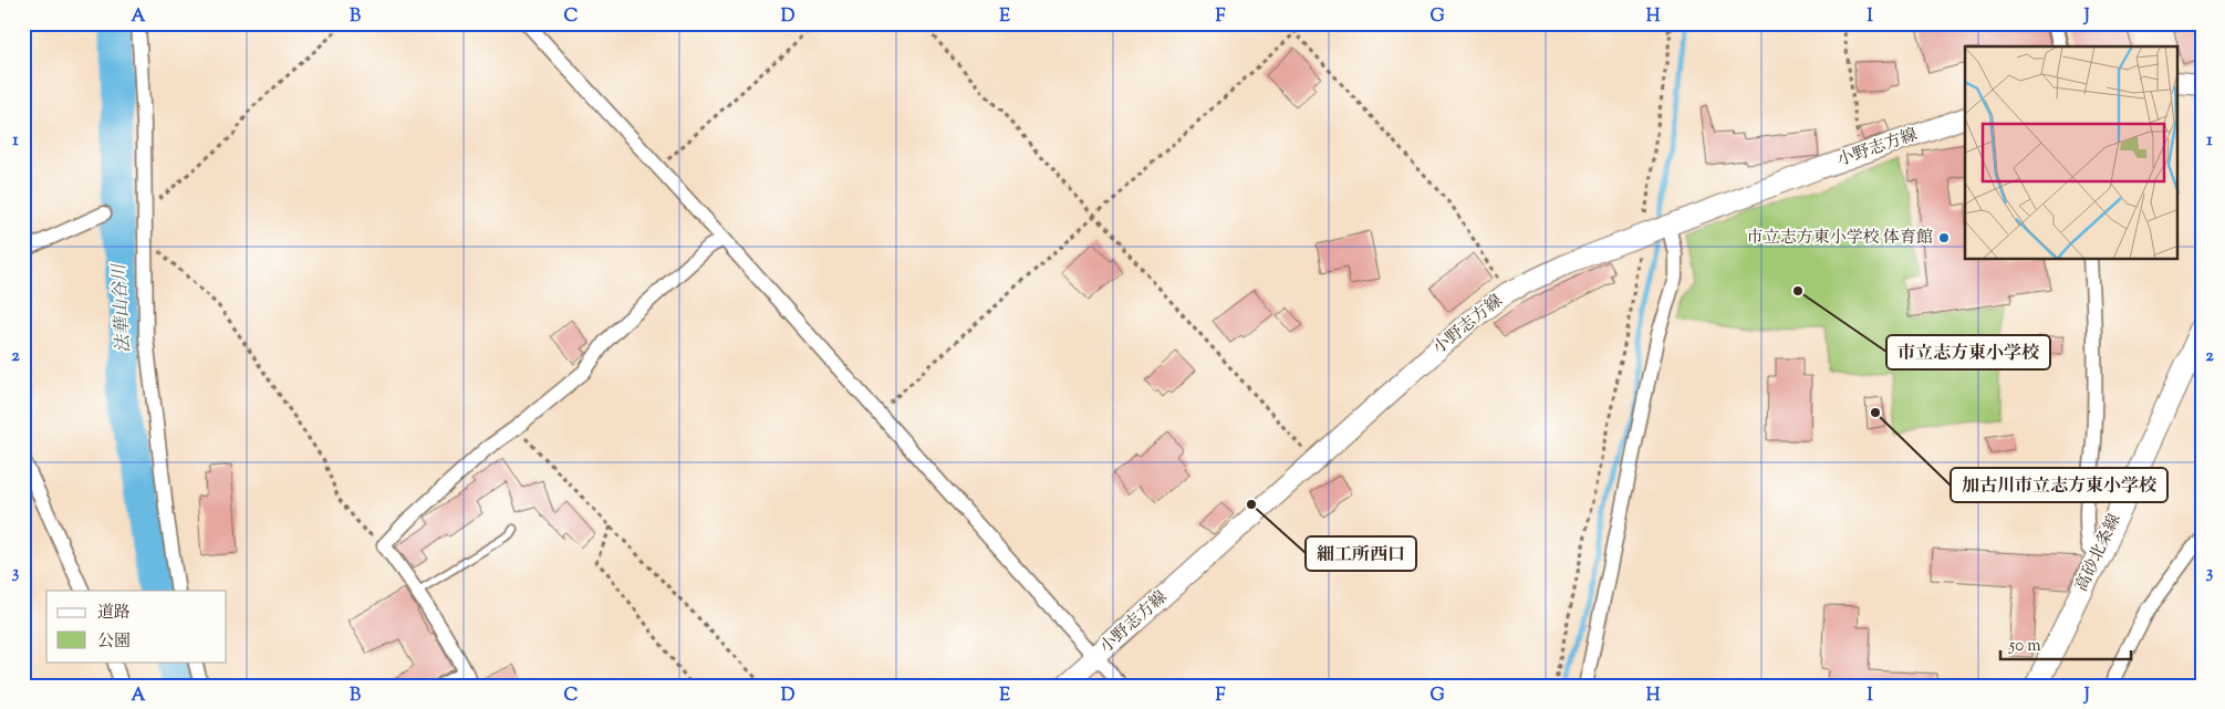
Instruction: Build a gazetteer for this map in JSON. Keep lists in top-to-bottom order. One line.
{"streets":{"main road":["小野志方線","高砂北条線"]},"water":["法華山谷川"],"places":["市立志方東小学校 体育館","市立志方東小学校","加古川市立志方東小学校","細工所西口"],"legend":["道路","公園"],"scale_bar":"50 m","grid":{"columns":["A","B","C","D","E","F","G","H","I","J"],"rows":["1","2","3"]}}
